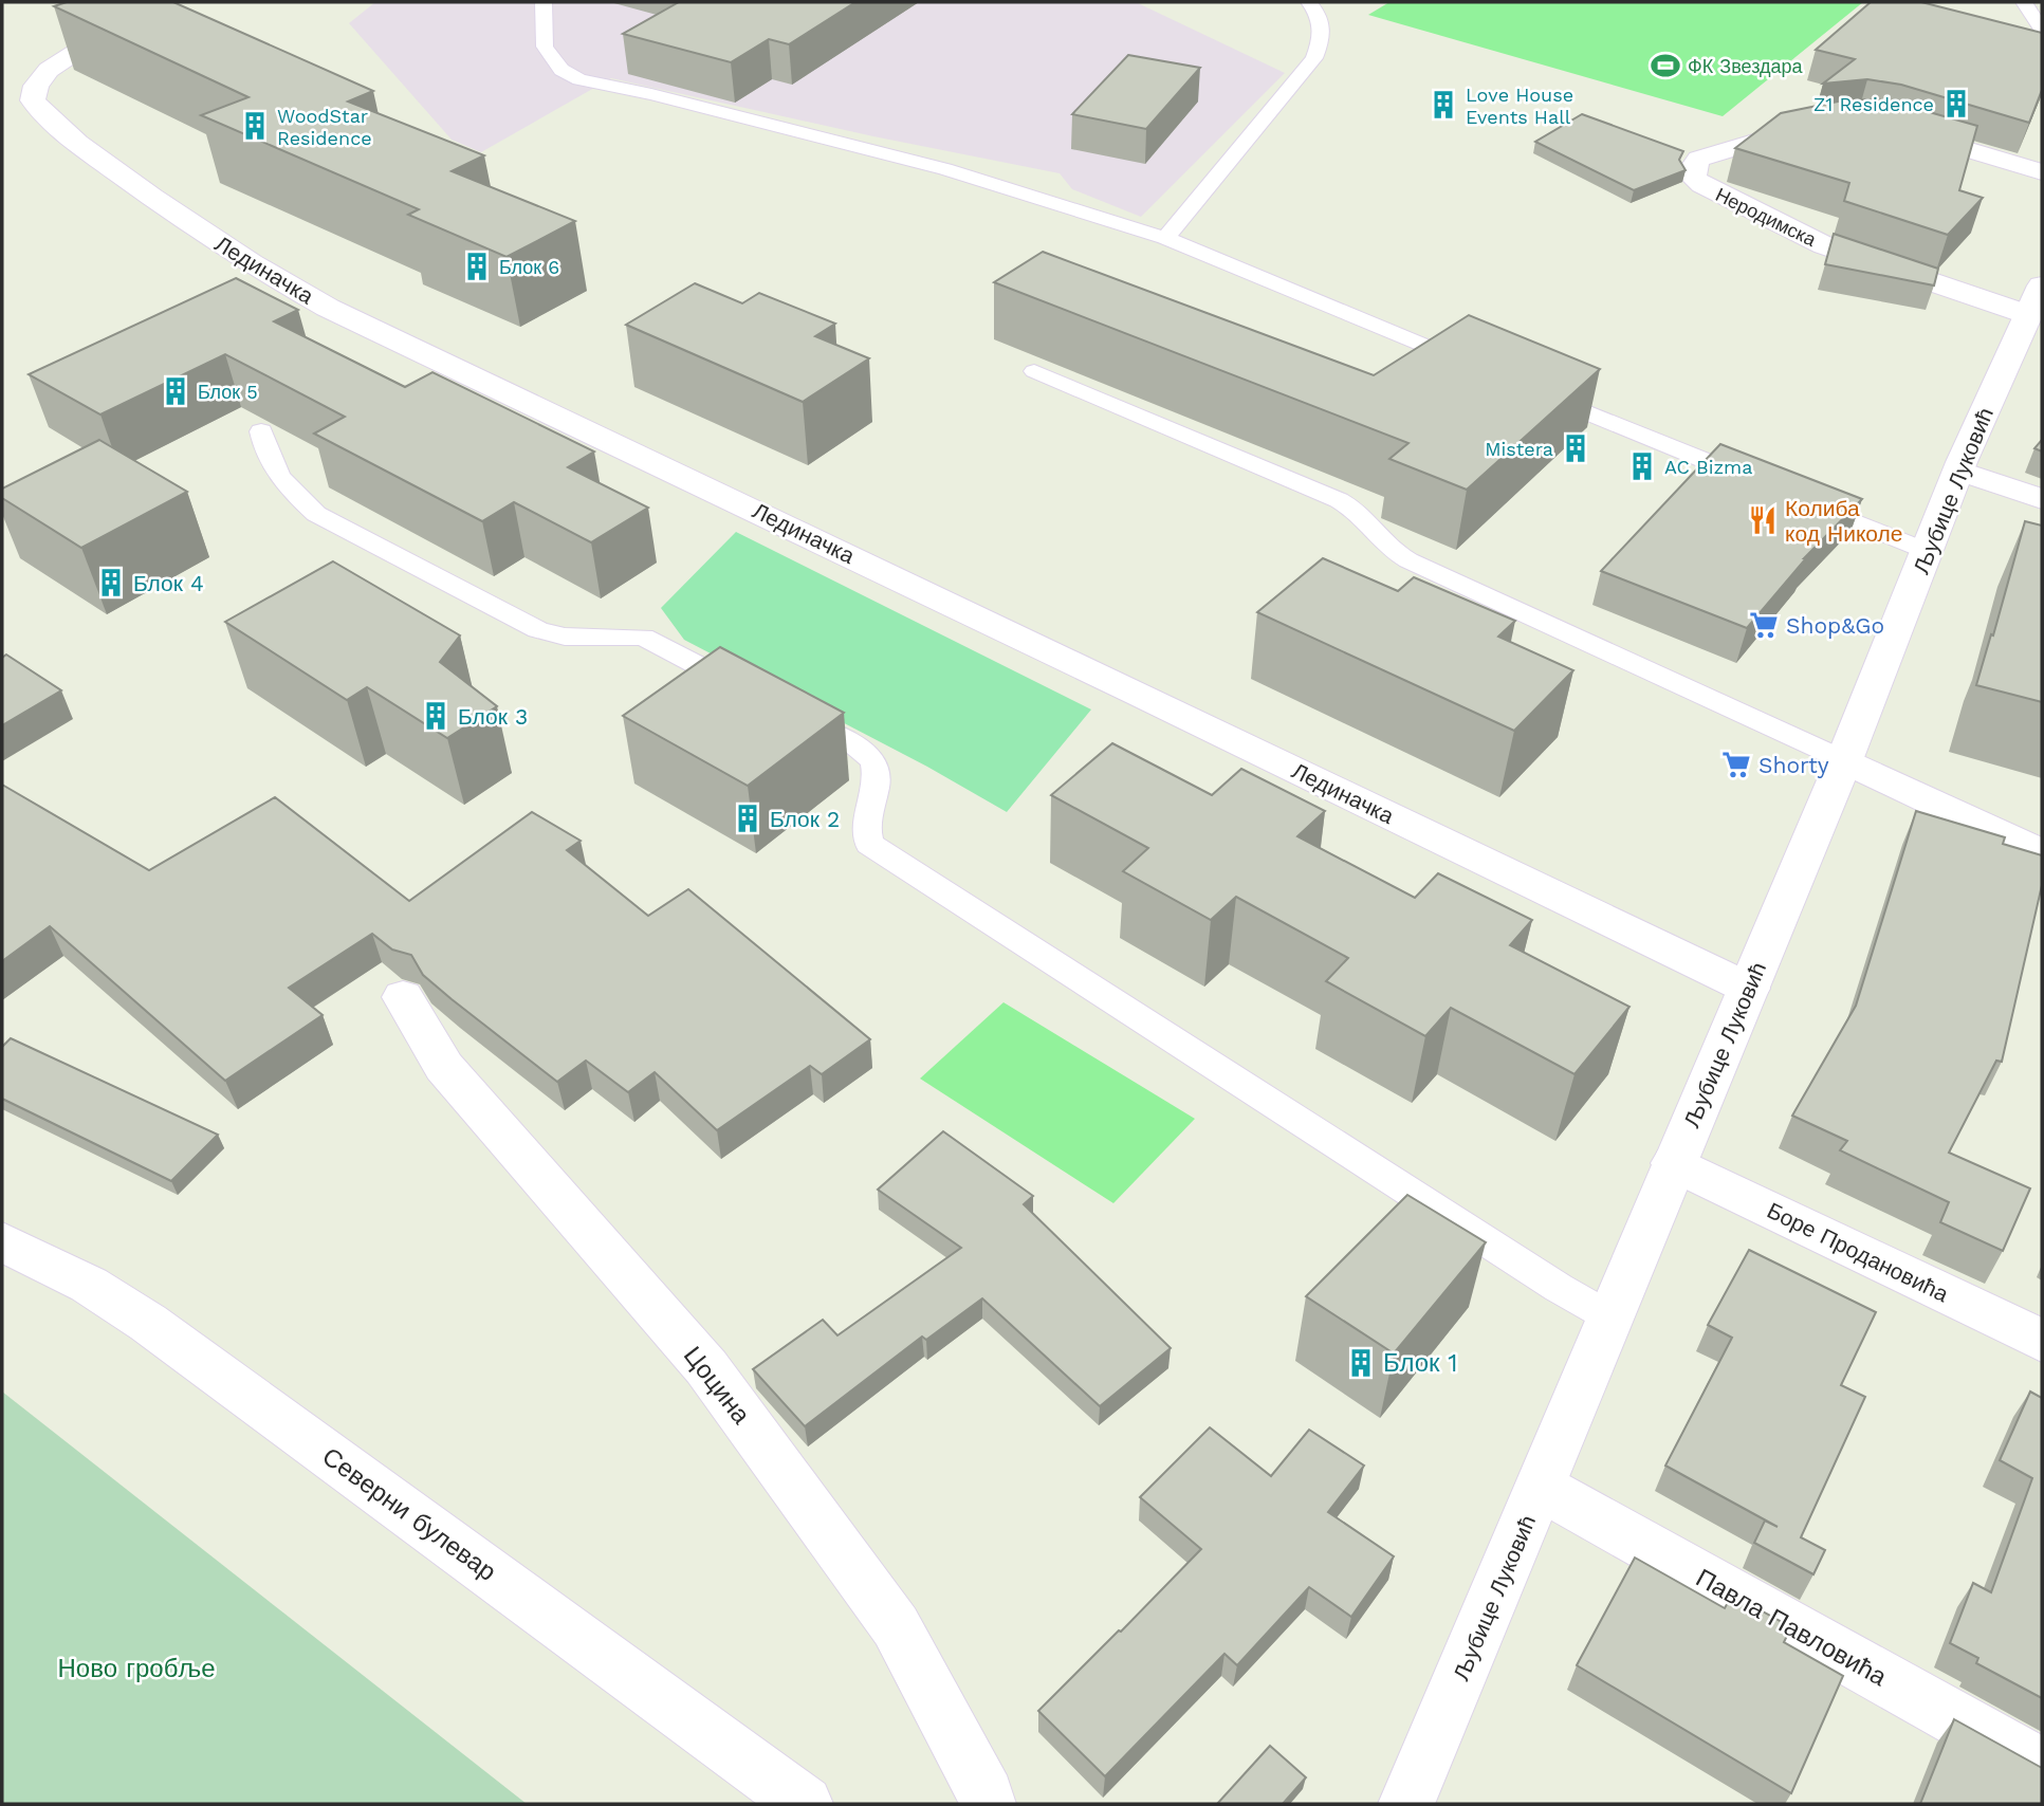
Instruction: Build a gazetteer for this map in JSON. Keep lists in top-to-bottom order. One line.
{"streets":{"street":["Неродимска","Лединачка","Љубице Луковић","Боре Продановића","Цоцина","Северни булевар","Павла Павловића"]},"crossings":[["Неродимска","Љубице Луковић"],["Лединачка","Љубице Луковић"],["Љубице Луковић","Боре Продановића"],["Љубице Луковић","Павла Павловића"]],"parks":["Ново гробље"],"places":{"sports":["ФК Звездара"],"building":["Z1 Residence","Love House Events Hall","WoodStar Residence","Блок 6","Блок 5","Mistera","AC Bizma","Блок 4","Блок 3","Блок 2","Блок 1"],"restaurant":["Колиба код Николе"],"supermarket":["Shop&Go","Shorty"]}}
